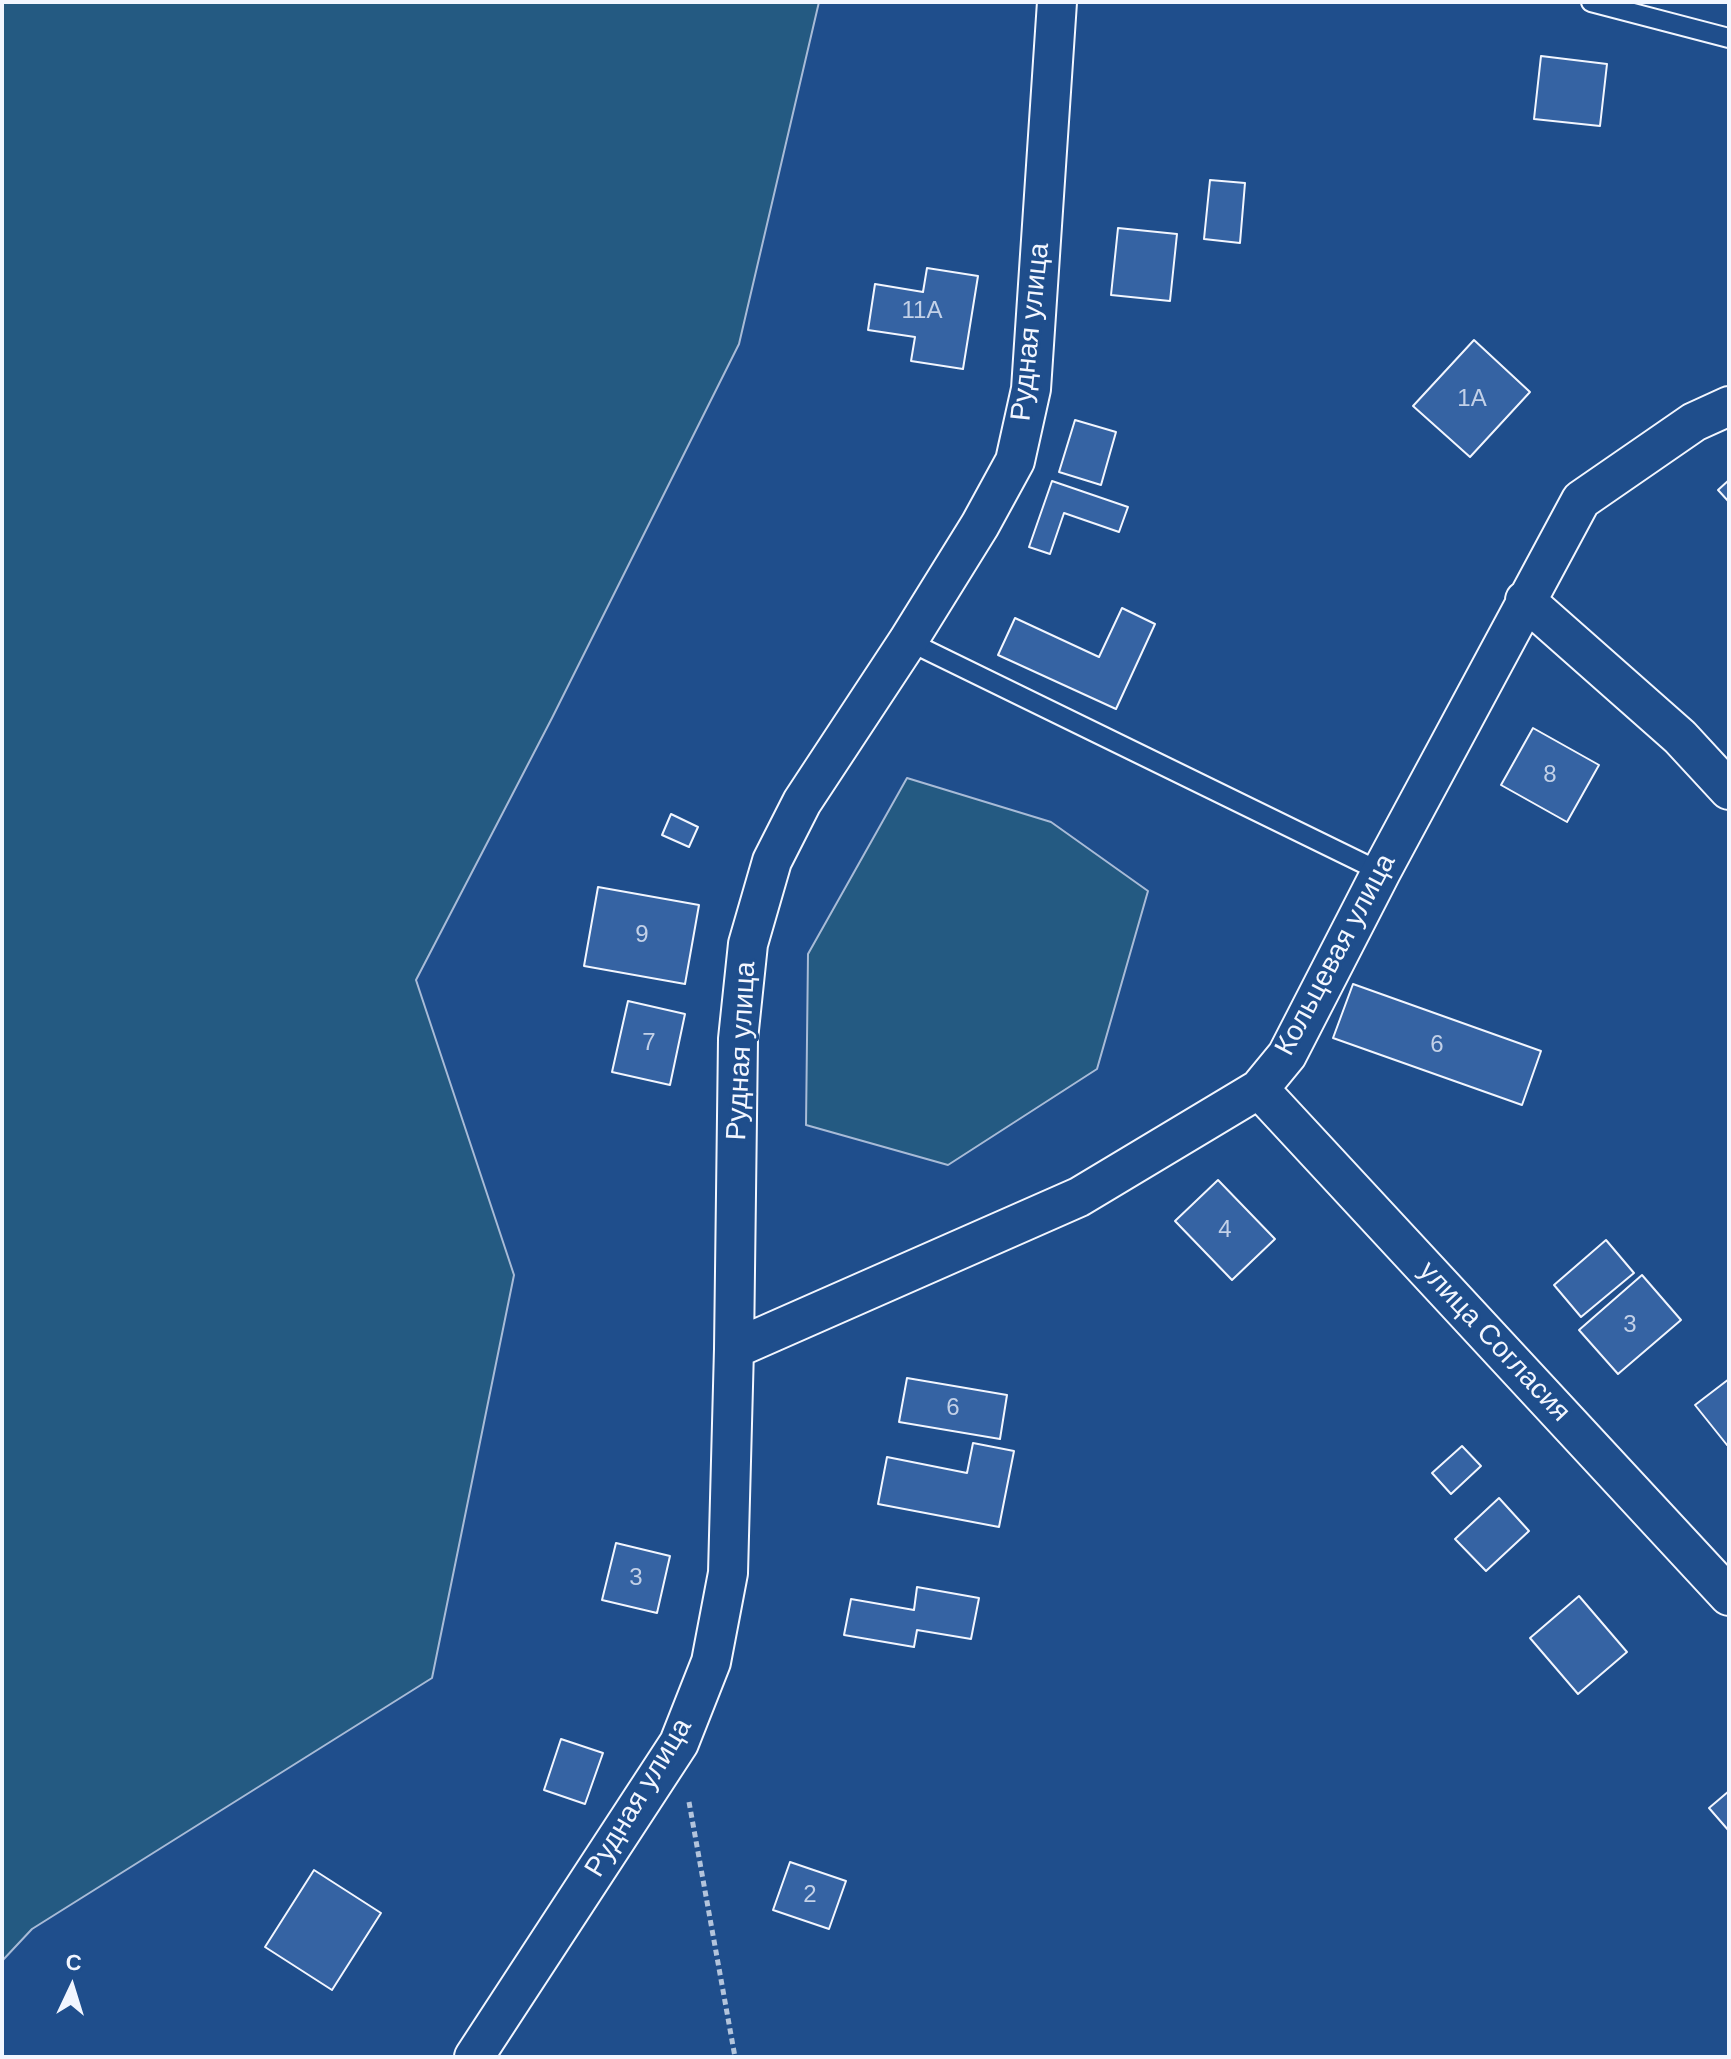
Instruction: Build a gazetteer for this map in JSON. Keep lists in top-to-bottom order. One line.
{"streets":{"street":["Рудная улица","Кольцевая улица","улица Согласия"]},"crossings":[["Рудная улица","Кольцевая улица"],["Кольцевая улица","улица Согласия"]],"house_numbers":["11А","1А","8","9","7","6","4","3","6","3","2"],"north":"top"}
